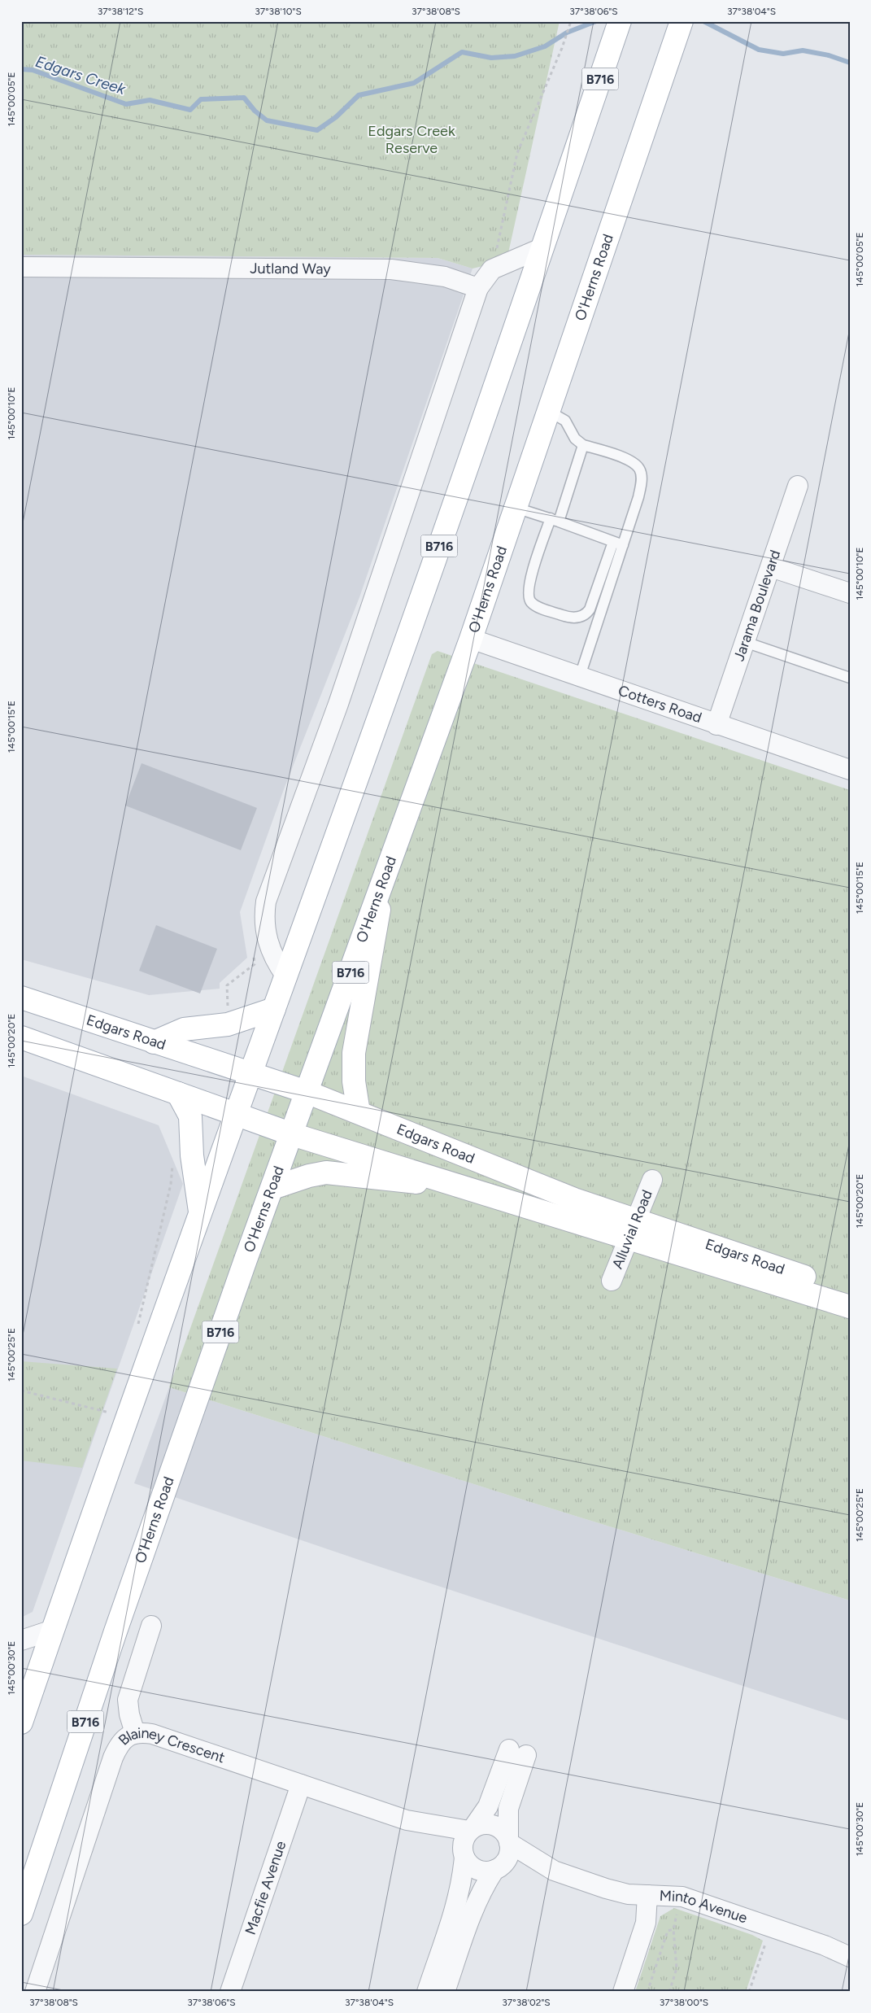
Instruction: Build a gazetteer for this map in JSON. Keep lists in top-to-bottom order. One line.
{"streets":{"main road":["B716","O'Herns Road","Edgars Road"],"street":["Jutland Way","Jarama Boulevard","Cotters Road","Alluvial Road","Blainey Crescent","Macfie Avenue","Minto Avenue"]},"crossings":[["B716","Edgars Road"],["O'Herns Road","Cotters Road"],["O'Herns Road","Edgars Road"],["Jarama Boulevard","Cotters Road"],["Edgars Road","Alluvial Road"],["Blainey Crescent","Macfie Avenue"],["Blainey Crescent","Minto Avenue"]],"water":["Edgars Creek"],"parks":["Edgars Creek Reserve"],"coordinates":["37°38'12\"S","37°38'10\"S","37°38'08\"S","37°38'06\"S","37°38'04\"S","145°00'05\"E","145°00'10\"E","145°00'15\"E","145°00'20\"E","145°00'25\"E","145°00'30\"E","37°38'02\"S","37°38'00\"S"]}
